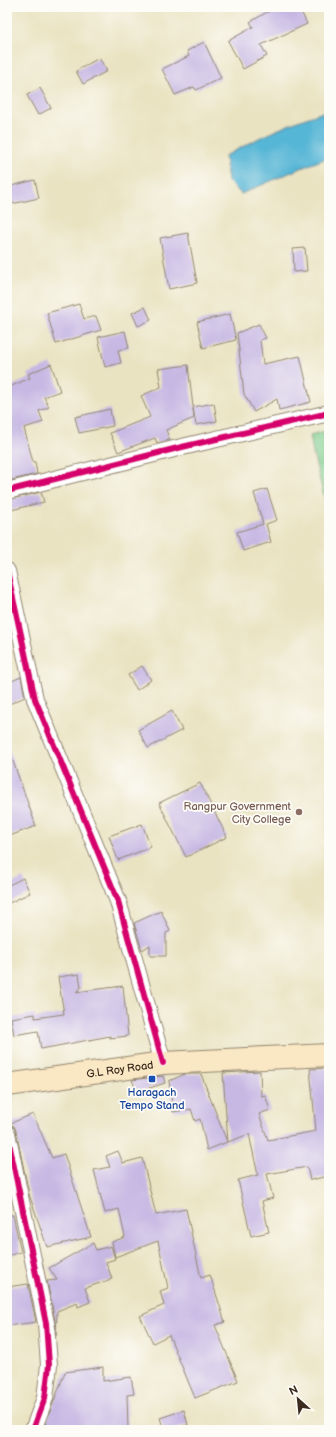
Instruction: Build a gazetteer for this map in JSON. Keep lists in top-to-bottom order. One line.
{"streets":{"main road":["G.L Roy Road"]},"places":{"other":["Rangpur Government City College"],"transit":["Haragach Tempo Stand"]},"north":"top left"}
